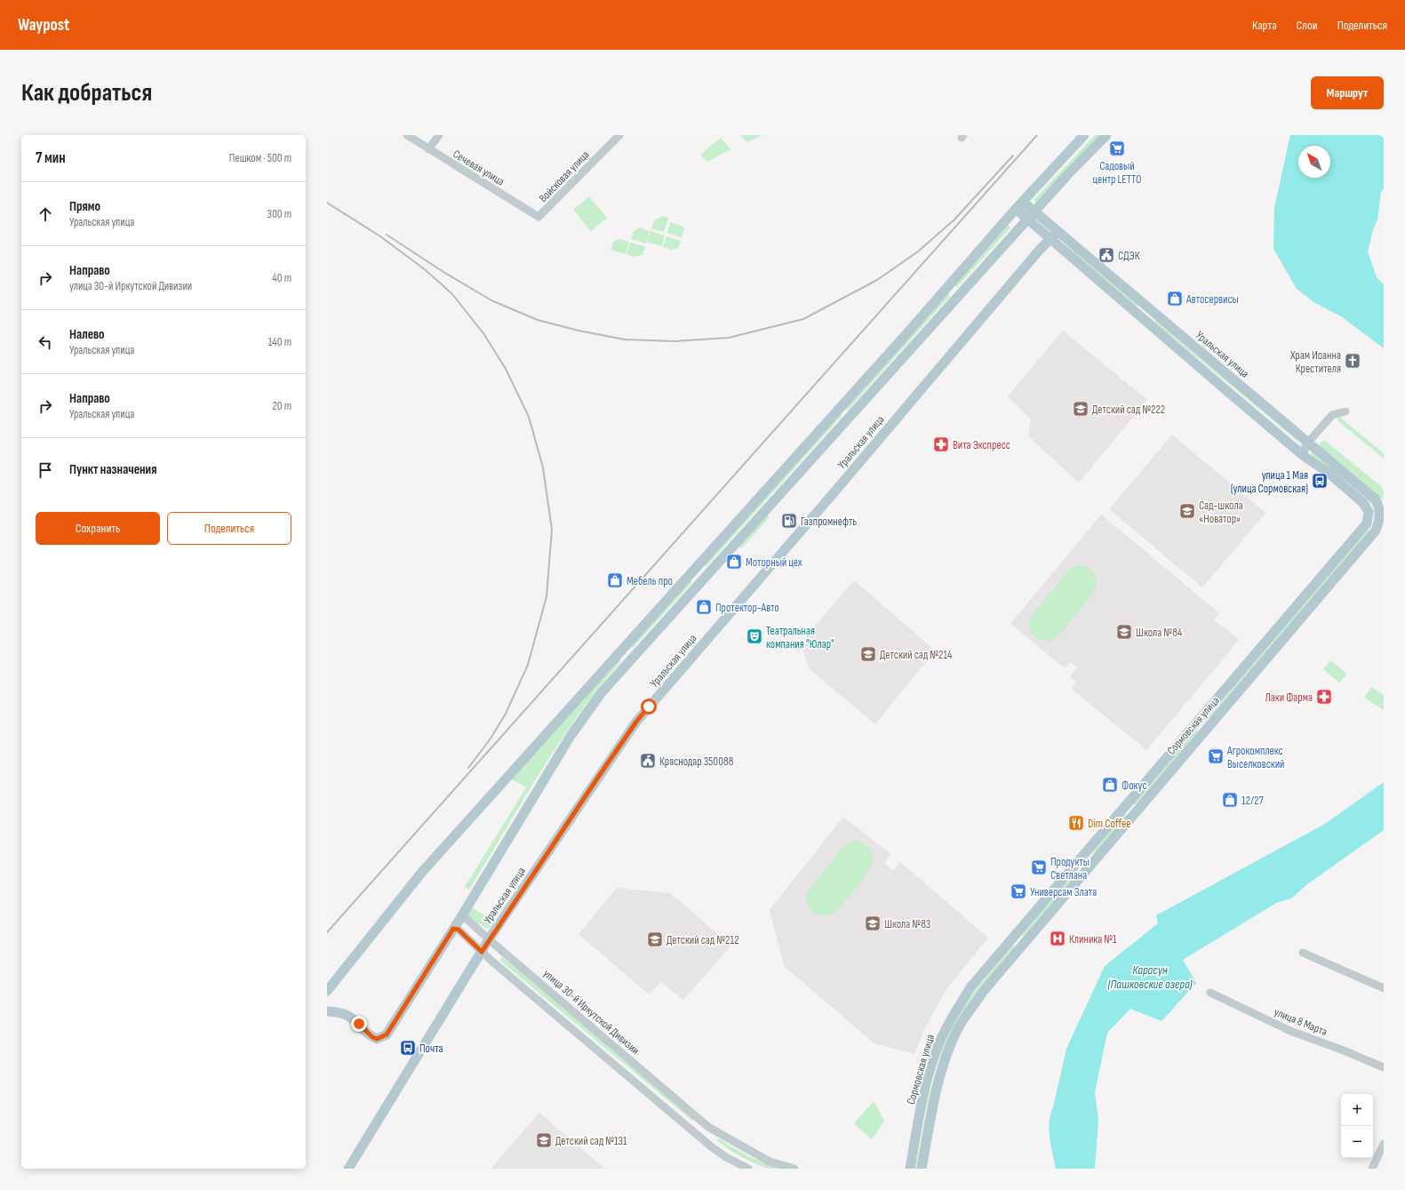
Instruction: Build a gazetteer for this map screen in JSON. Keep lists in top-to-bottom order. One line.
{"streets":{"main road":["Уральская улица","Сормовская улица"],"street":["Сечевая улица","Войсковая улица","улица 30-й Иркутской Дивизии","улица 8 Марта"]},"crossings":[["Сечевая улица","Войсковая улица"],["Уральская улица","Сормовская улица"],["Уральская улица","улица 30-й Иркутской Дивизии"]],"water":["Карасун (Пашковские озера)"],"places":{"supermarket":["Садовый центр LETTO","Агрокомплекс Выселковский","Продукты Светлана","Универсам Злата"],"public building":["СДЭК","Краснодар 350088"],"shop":["Автосервисы","Моторный цех","Мебель про","Протектор-Авто","Фокус","12/27"],"church":["Храм Иоанна Крестителя"],"school or university":["Детский сад №222","Сад-школа «Новатор»","Школа №84","Детский сад №214","Школа №83","Детский сад №212","Детский сад №131"],"pharmacy":["Вита Экспресс","Лаки Фарма"],"bus stop":["улица 1 Мая (улица Сормовская)","Почта"],"fuel station":["Газпромнефть"],"theatre":["Театральная компания \"Юлар\""],"restaurant":["Dim Coffee"],"hospital":["Клиника №1"]},"north":"top left","page":{"header":"Waypost","nav":["Карта","Слои","Поделиться"],"buttons":["Маршрут",["Сохранить","Поделиться"]],"title":"Как добраться","heading":["7 мин","Пешком · 500 m"],"list":[["Прямо","Уральская улица","300 m"],["Направо","улица 30-й Иркутской Дивизии","40 m"],["Налево","Уральская улица","140 m"],["Направо","Уральская улица","20 m"],"Пункт назначения"],"map_buttons":["+","−"]}}
